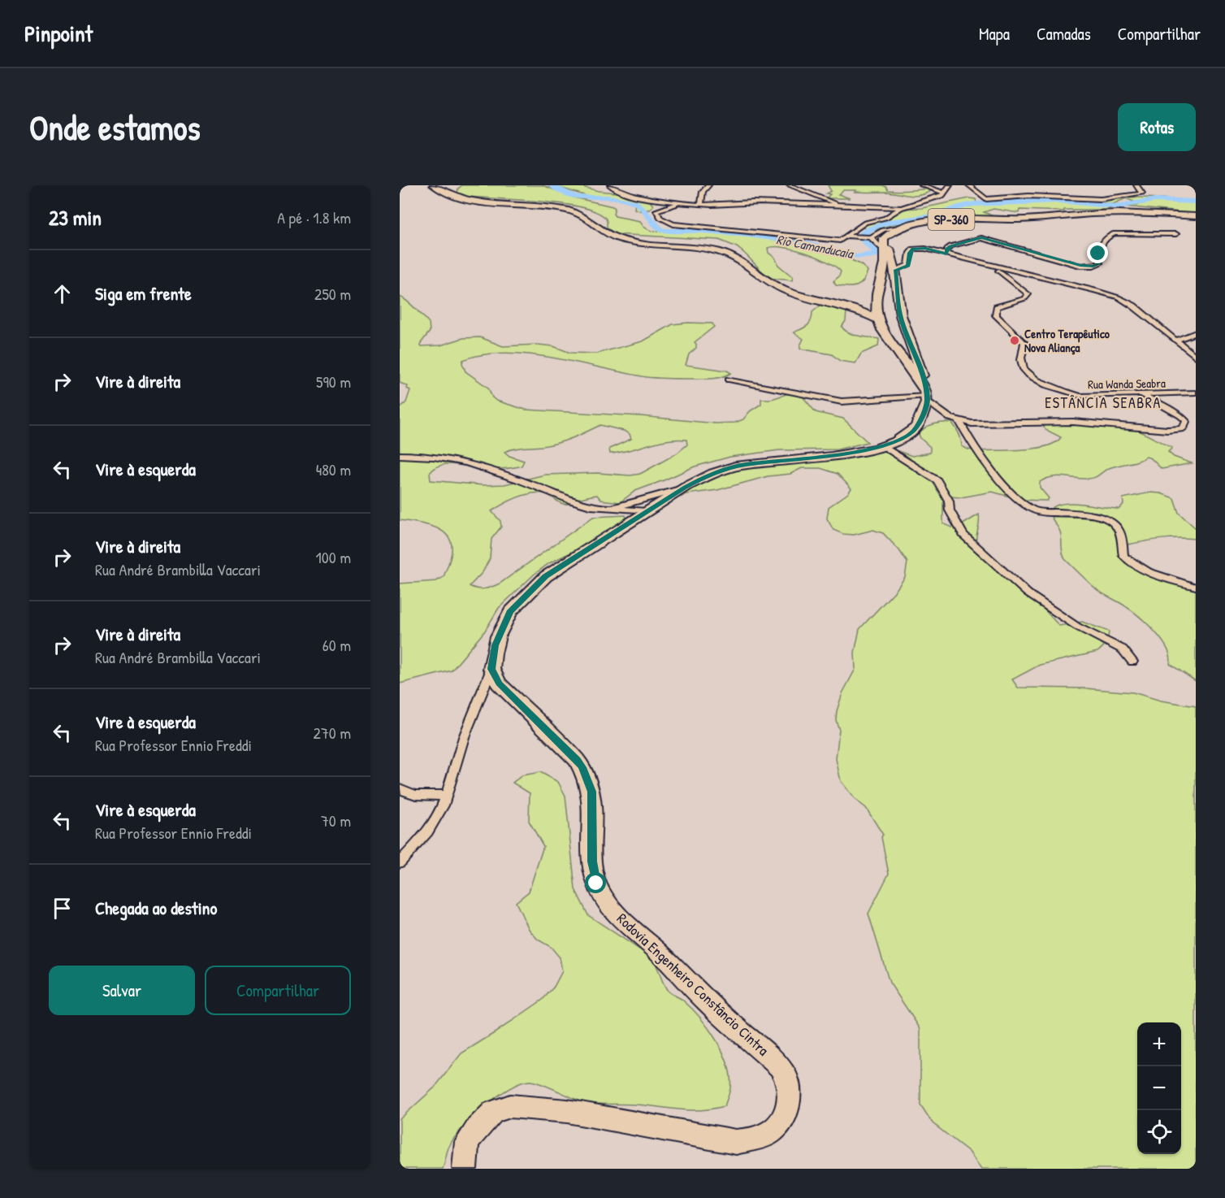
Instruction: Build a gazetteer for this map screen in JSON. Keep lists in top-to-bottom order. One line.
{"streets":{"main road":["SP-360","Rodovia Engenheiro Constâncio Cintra"],"street":["Rua Wanda Seabra"]},"districts":["ESTÂNCIA SEABRA"],"water":["Rio Camanducaia"],"places":["Centro Terapêutico Nova Aliança"],"page":{"header":"Pinpoint","nav":["Mapa","Camadas","Compartilhar"],"buttons":["Rotas",["Salvar","Compartilhar"]],"title":"Onde estamos","heading":["23 min","A pé · 1.8 km"],"list":[["Siga em frente","250 m"],["Vire à direita","590 m"],["Vire à esquerda","480 m"],["Vire à direita","Rua André Brambilla Vaccari","100 m"],["Vire à direita","Rua André Brambilla Vaccari","60 m"],["Vire à esquerda","Rua Professor Ennio Freddi","270 m"],["Vire à esquerda","Rua Professor Ennio Freddi","70 m"],"Chegada ao destino"],"map_buttons":["+","−"]}}
